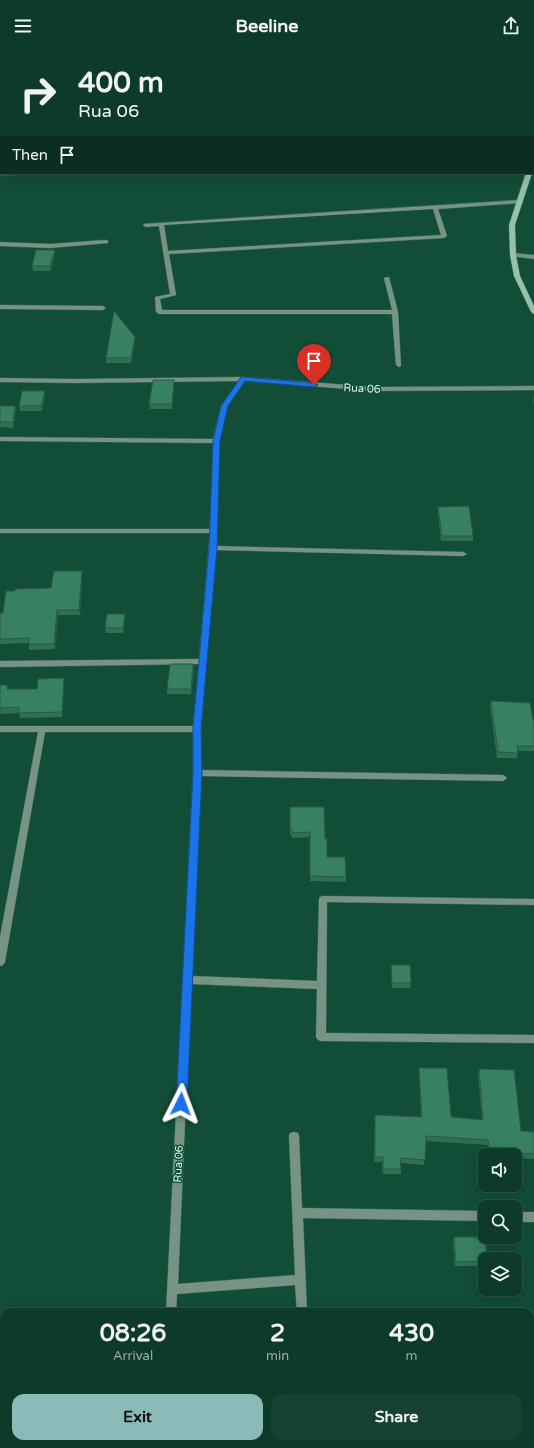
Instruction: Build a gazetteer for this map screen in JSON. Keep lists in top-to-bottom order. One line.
{"streets":{"street":["Rua 06"]},"page":{"header":"Beeline","turn":["400 m","Rua 06"],"then":"Then","eta":["08:26","Arrival","2","min","430","m"],"buttons":["Exit","Share"]}}
